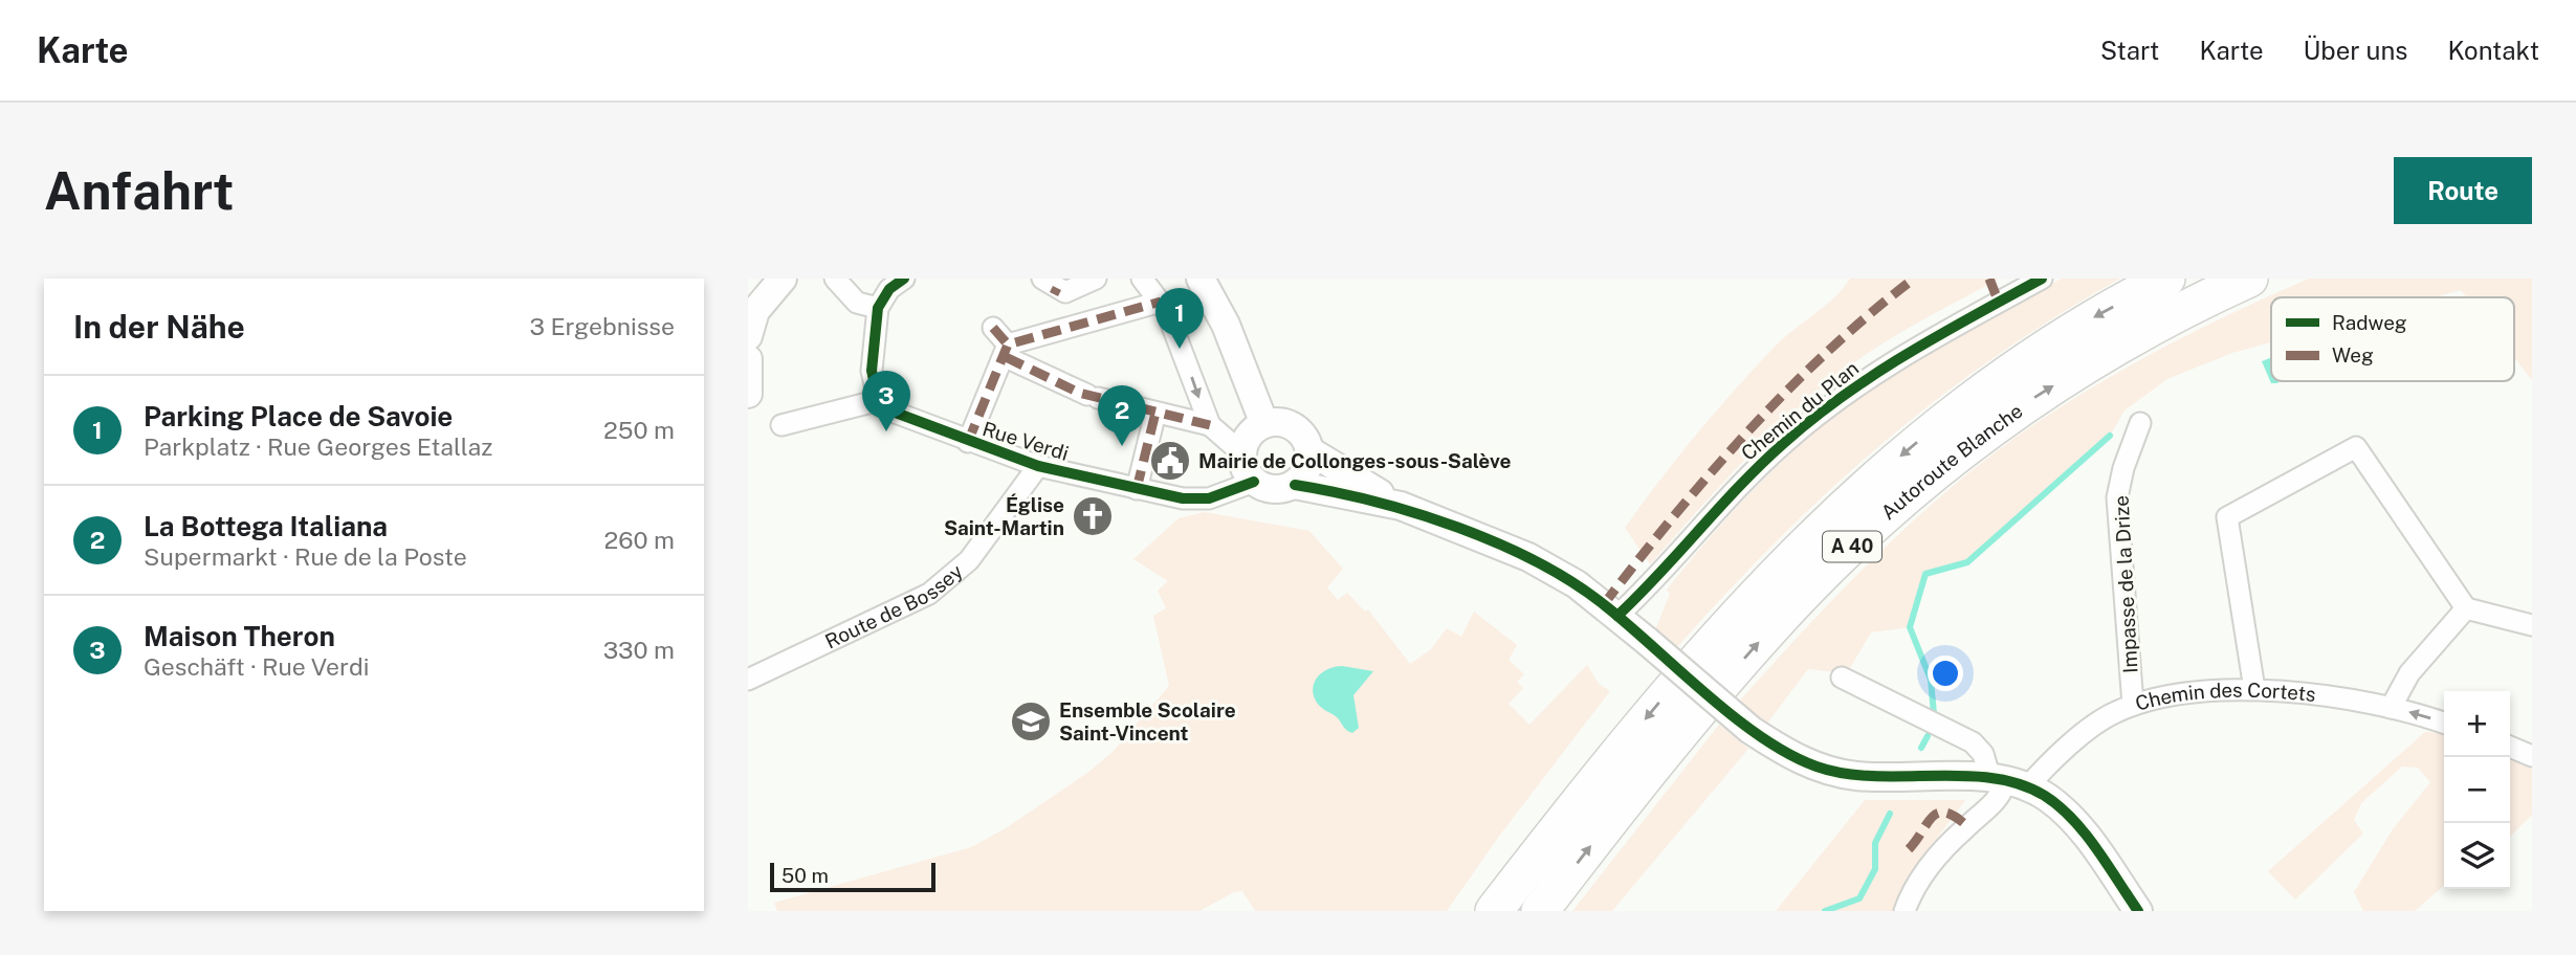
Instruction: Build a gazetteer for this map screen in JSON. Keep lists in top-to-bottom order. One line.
{"streets":{"highway":["Autoroute Blanche","A 40"],"street":["Chemin du Plan","Rue Verdi","Impasse de la Drize","Route de Bossey","Chemin des Cortets"]},"crossings":[["Rue Verdi","Route de Bossey"],["Impasse de la Drize","Chemin des Cortets"]],"places":{"public building":["Mairie de Collonges-sous-Salève"],"church":["Église Saint-Martin"],"school or university":["Ensemble Scolaire Saint-Vincent"]},"legend":["Radweg","Weg"],"scale_bar":"50 m","page":{"header":"Karte","nav":["Start","Karte","Über uns","Kontakt"],"buttons":"Route","title":"Anfahrt","heading":["In der Nähe","3 Ergebnisse"],"pins":["1","3","2"],"list":[{"mark":"1","name":"Parking Place de Savoie","note":"Parkplatz · Rue Georges Etallaz","value":"250 m"},{"mark":"2","name":"La Bottega Italiana","note":"Supermarkt · Rue de la Poste","value":"260 m"},{"mark":"3","name":"Maison Theron","note":"Geschäft · Rue Verdi","value":"330 m"}],"map_buttons":["+","−"],"scale":"50 m"}}
